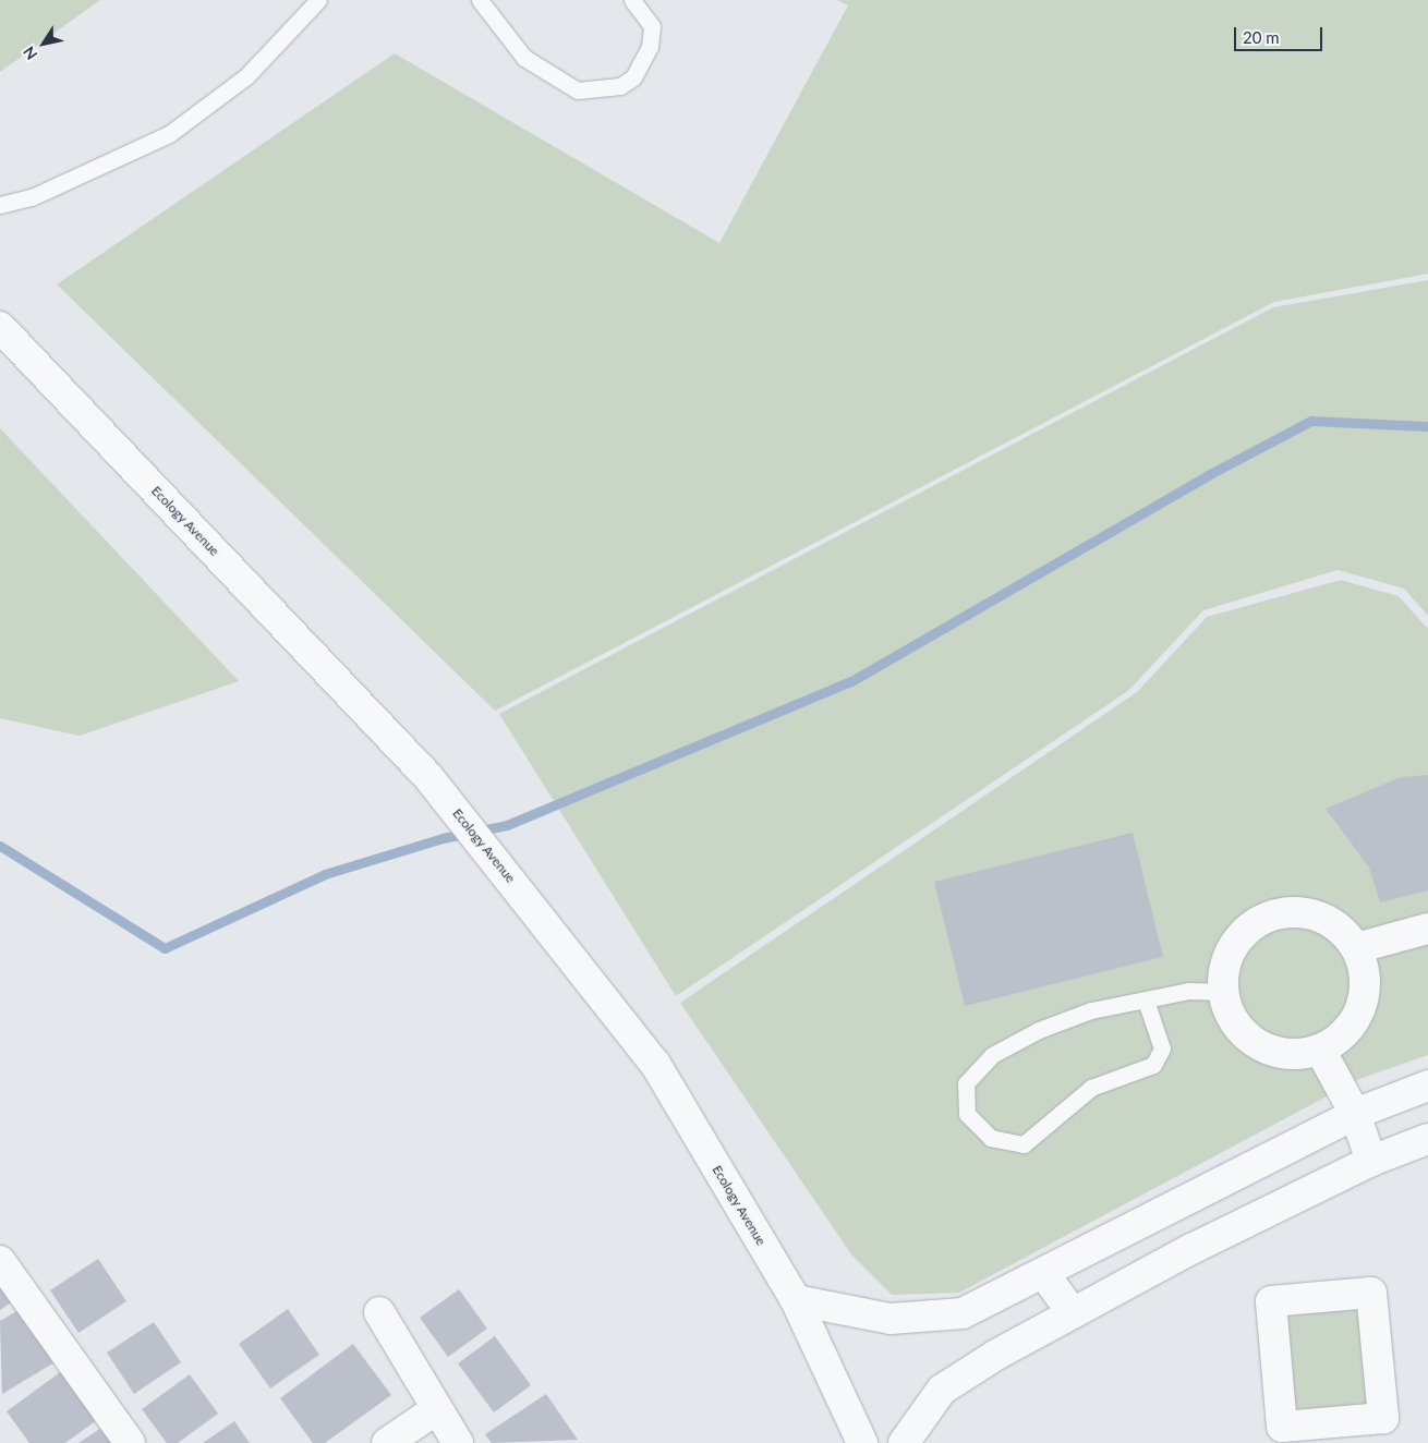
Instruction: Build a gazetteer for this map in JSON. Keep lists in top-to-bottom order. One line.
{"streets":{"street":["Ecology Avenue"]},"scale_bar":"20 m","north":"bottom left"}
